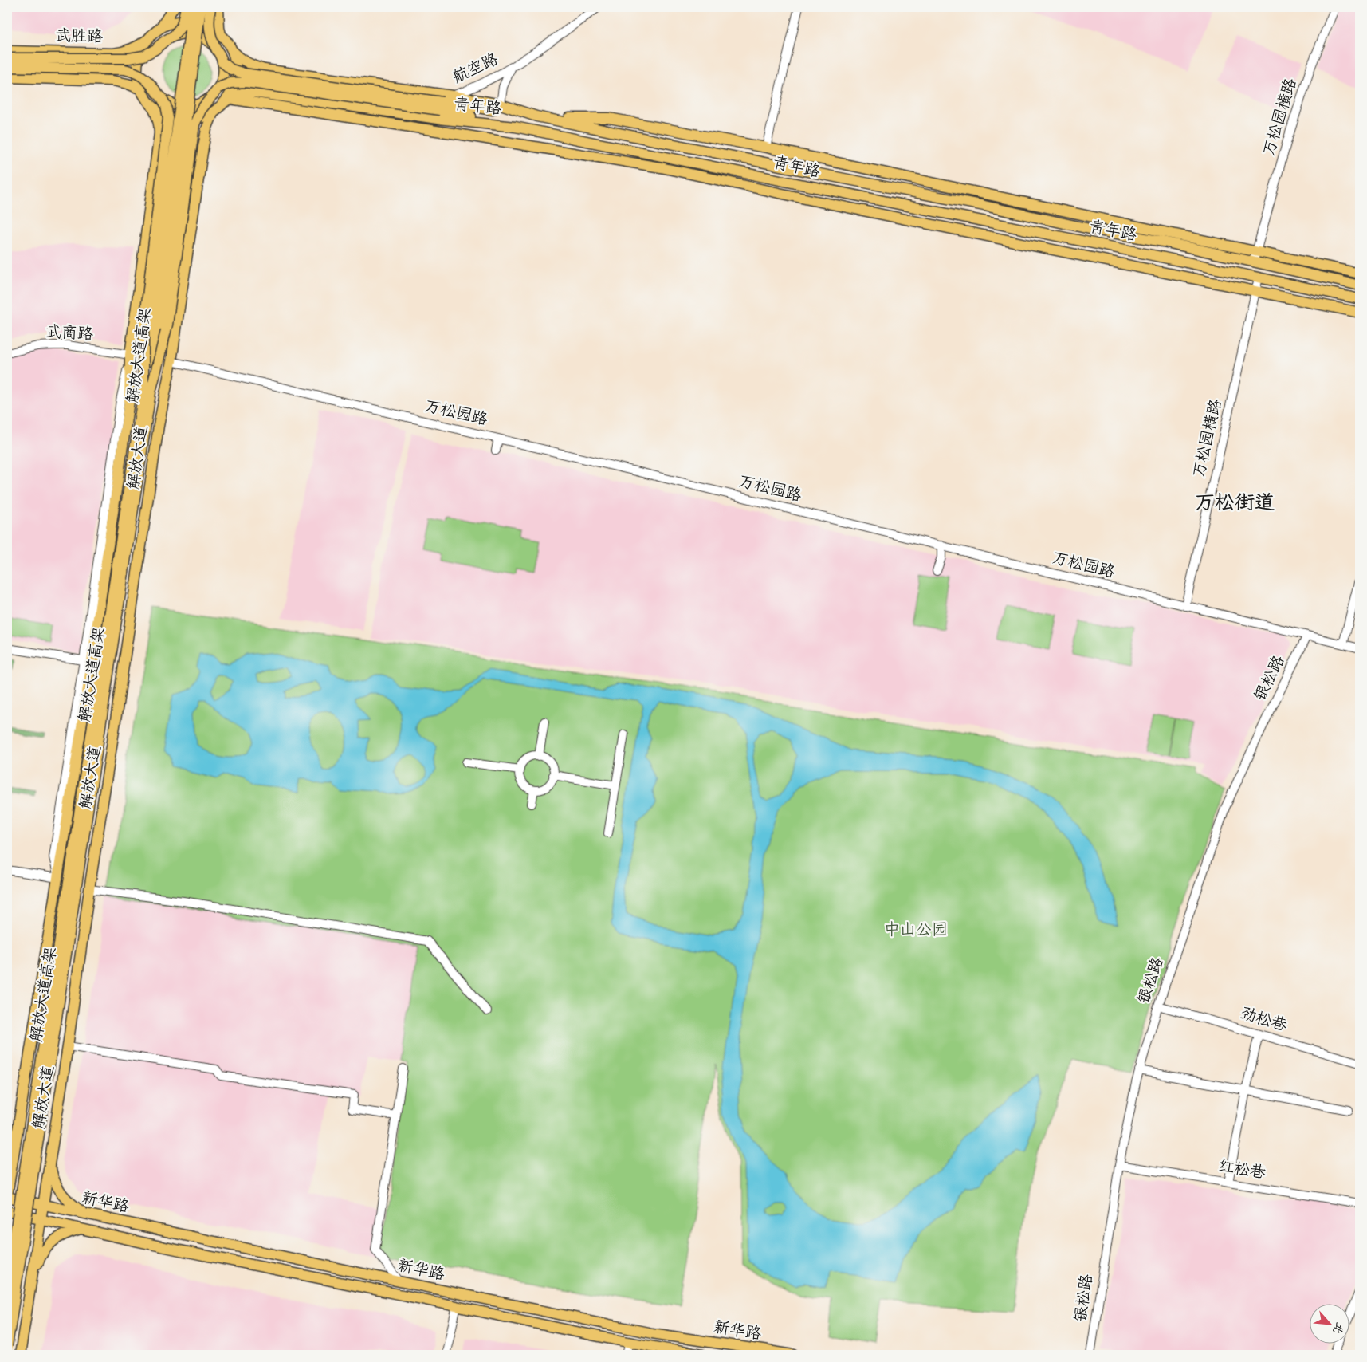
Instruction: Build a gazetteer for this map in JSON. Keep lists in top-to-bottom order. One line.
{"streets":{"main road":["武胜路","青年路","解放大道高架","解放大道","新华路"],"street":["航空路","万松园横路","武商路","万松园路","银松路","劲松巷","红松巷"]},"crossings":[["武胜路","青年路"],["武胜路","解放大道"],["航空路","青年路"],["青年路","万松园横路"],["青年路","解放大道"],["万松园横路","万松园路"],["武商路","解放大道"],["万松园路","解放大道"],["万松园路","银松路"],["解放大道","新华路"],["银松路","劲松巷"],["银松路","红松巷"]],"districts":["万松街道"],"parks":["中山公园"],"north":"bottom right"}
